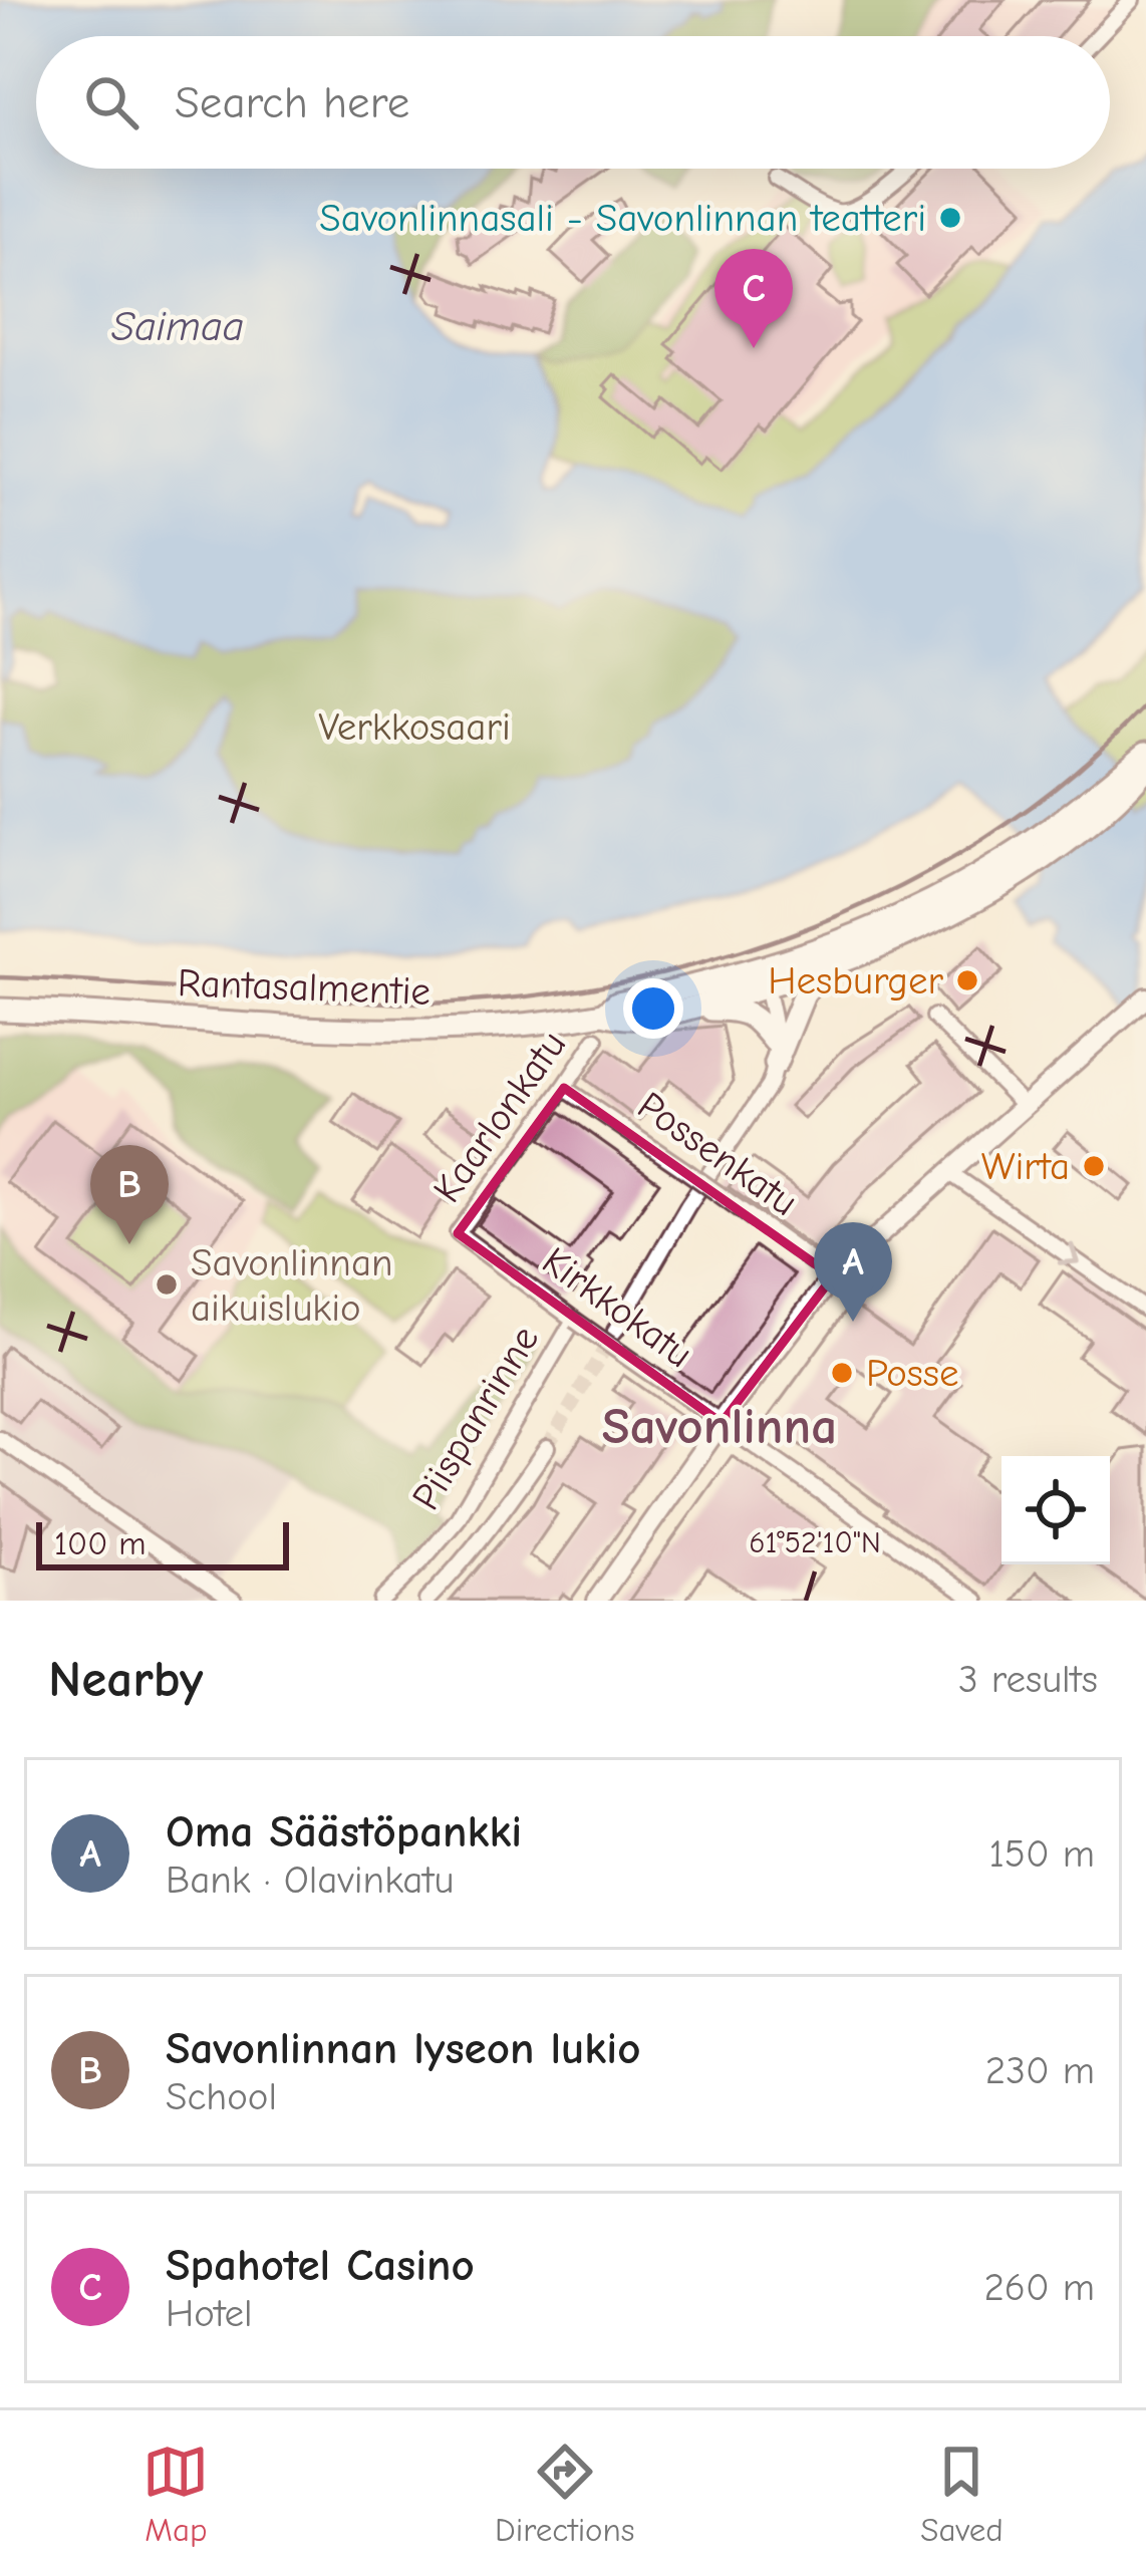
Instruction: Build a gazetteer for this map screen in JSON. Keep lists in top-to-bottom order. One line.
{"streets":{"highway":["Rantasalmentie"],"street":["Kaarlonkatu","Possenkatu","Kirkkokatu","Piispanrinne"]},"crossings":[["Rantasalmentie","Kaarlonkatu"],["Kaarlonkatu","Possenkatu"],["Kaarlonkatu","Kirkkokatu"],["Kirkkokatu","Piispanrinne"]],"districts":["Savonlinna"],"water":["Saimaa"],"parks":["Verkkosaari"],"places":["Savonlinnasali - Savonlinnan teatteri","Hesburger","Wirta","Savonlinnan aikuislukio","Posse"],"scale_bar":"100 m","page":{"search":"Search here","pins":["C","B","A"],"scale":"100 m","heading":["Nearby","3 results"],"list":[{"mark":"A","name":"Oma Säästöpankki","note":"Bank · Olavinkatu","value":"150 m"},{"mark":"B","name":"Savonlinnan lyseon lukio","note":"School","value":"230 m"},{"mark":"C","name":"Spahotel Casino","note":"Hotel","value":"260 m"}],"nav":["Map","Directions","Saved"]},"coordinates":["61°52'10\"N"]}
